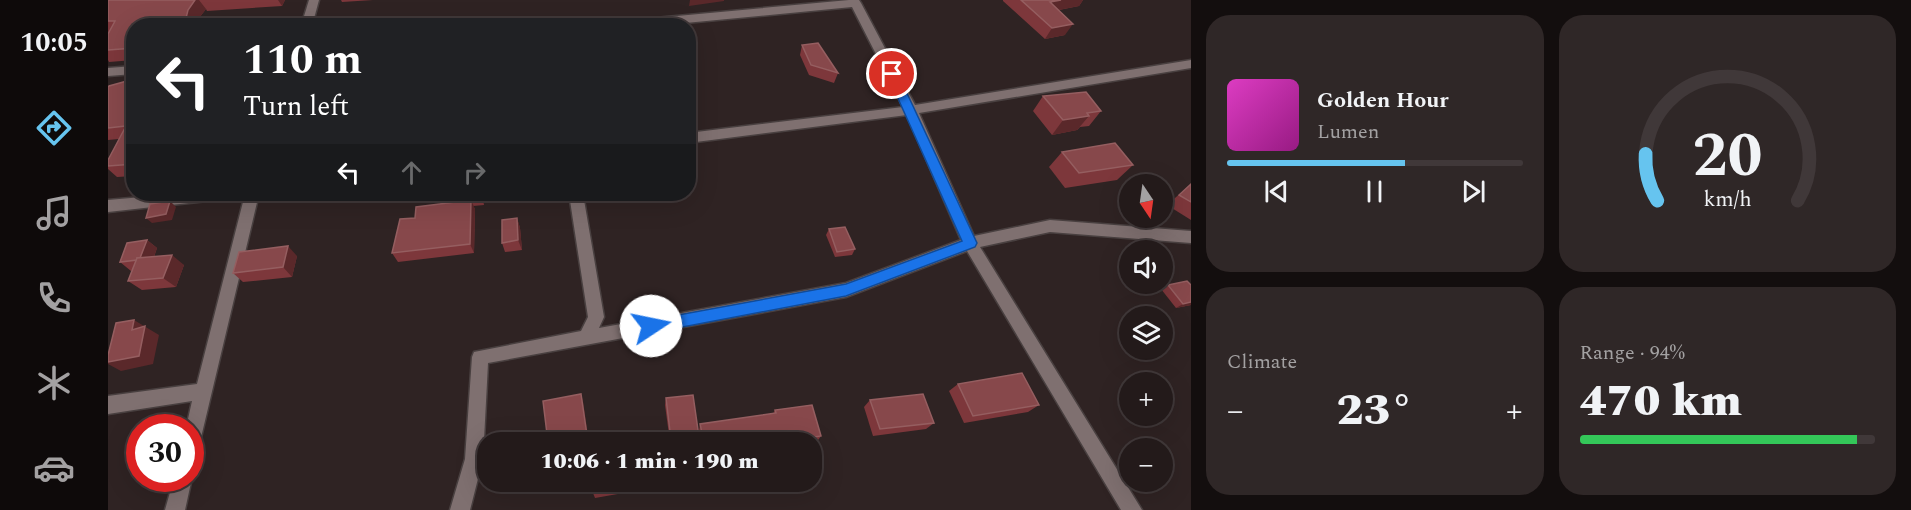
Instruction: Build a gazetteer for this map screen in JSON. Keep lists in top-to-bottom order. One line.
{"north":"bottom","page":{"tabs":"10:05","turn":["110 m","Turn left"],"song":["Golden Hour","Lumen"],"map_buttons":["+","−"],"tile":["Climate",["Range · 94%","470 km"]],"heat":["−","23°","+"],"limit":"30","trip":"10:06 · 1 min · 190 m","gauge":["20","km/h"]}}
